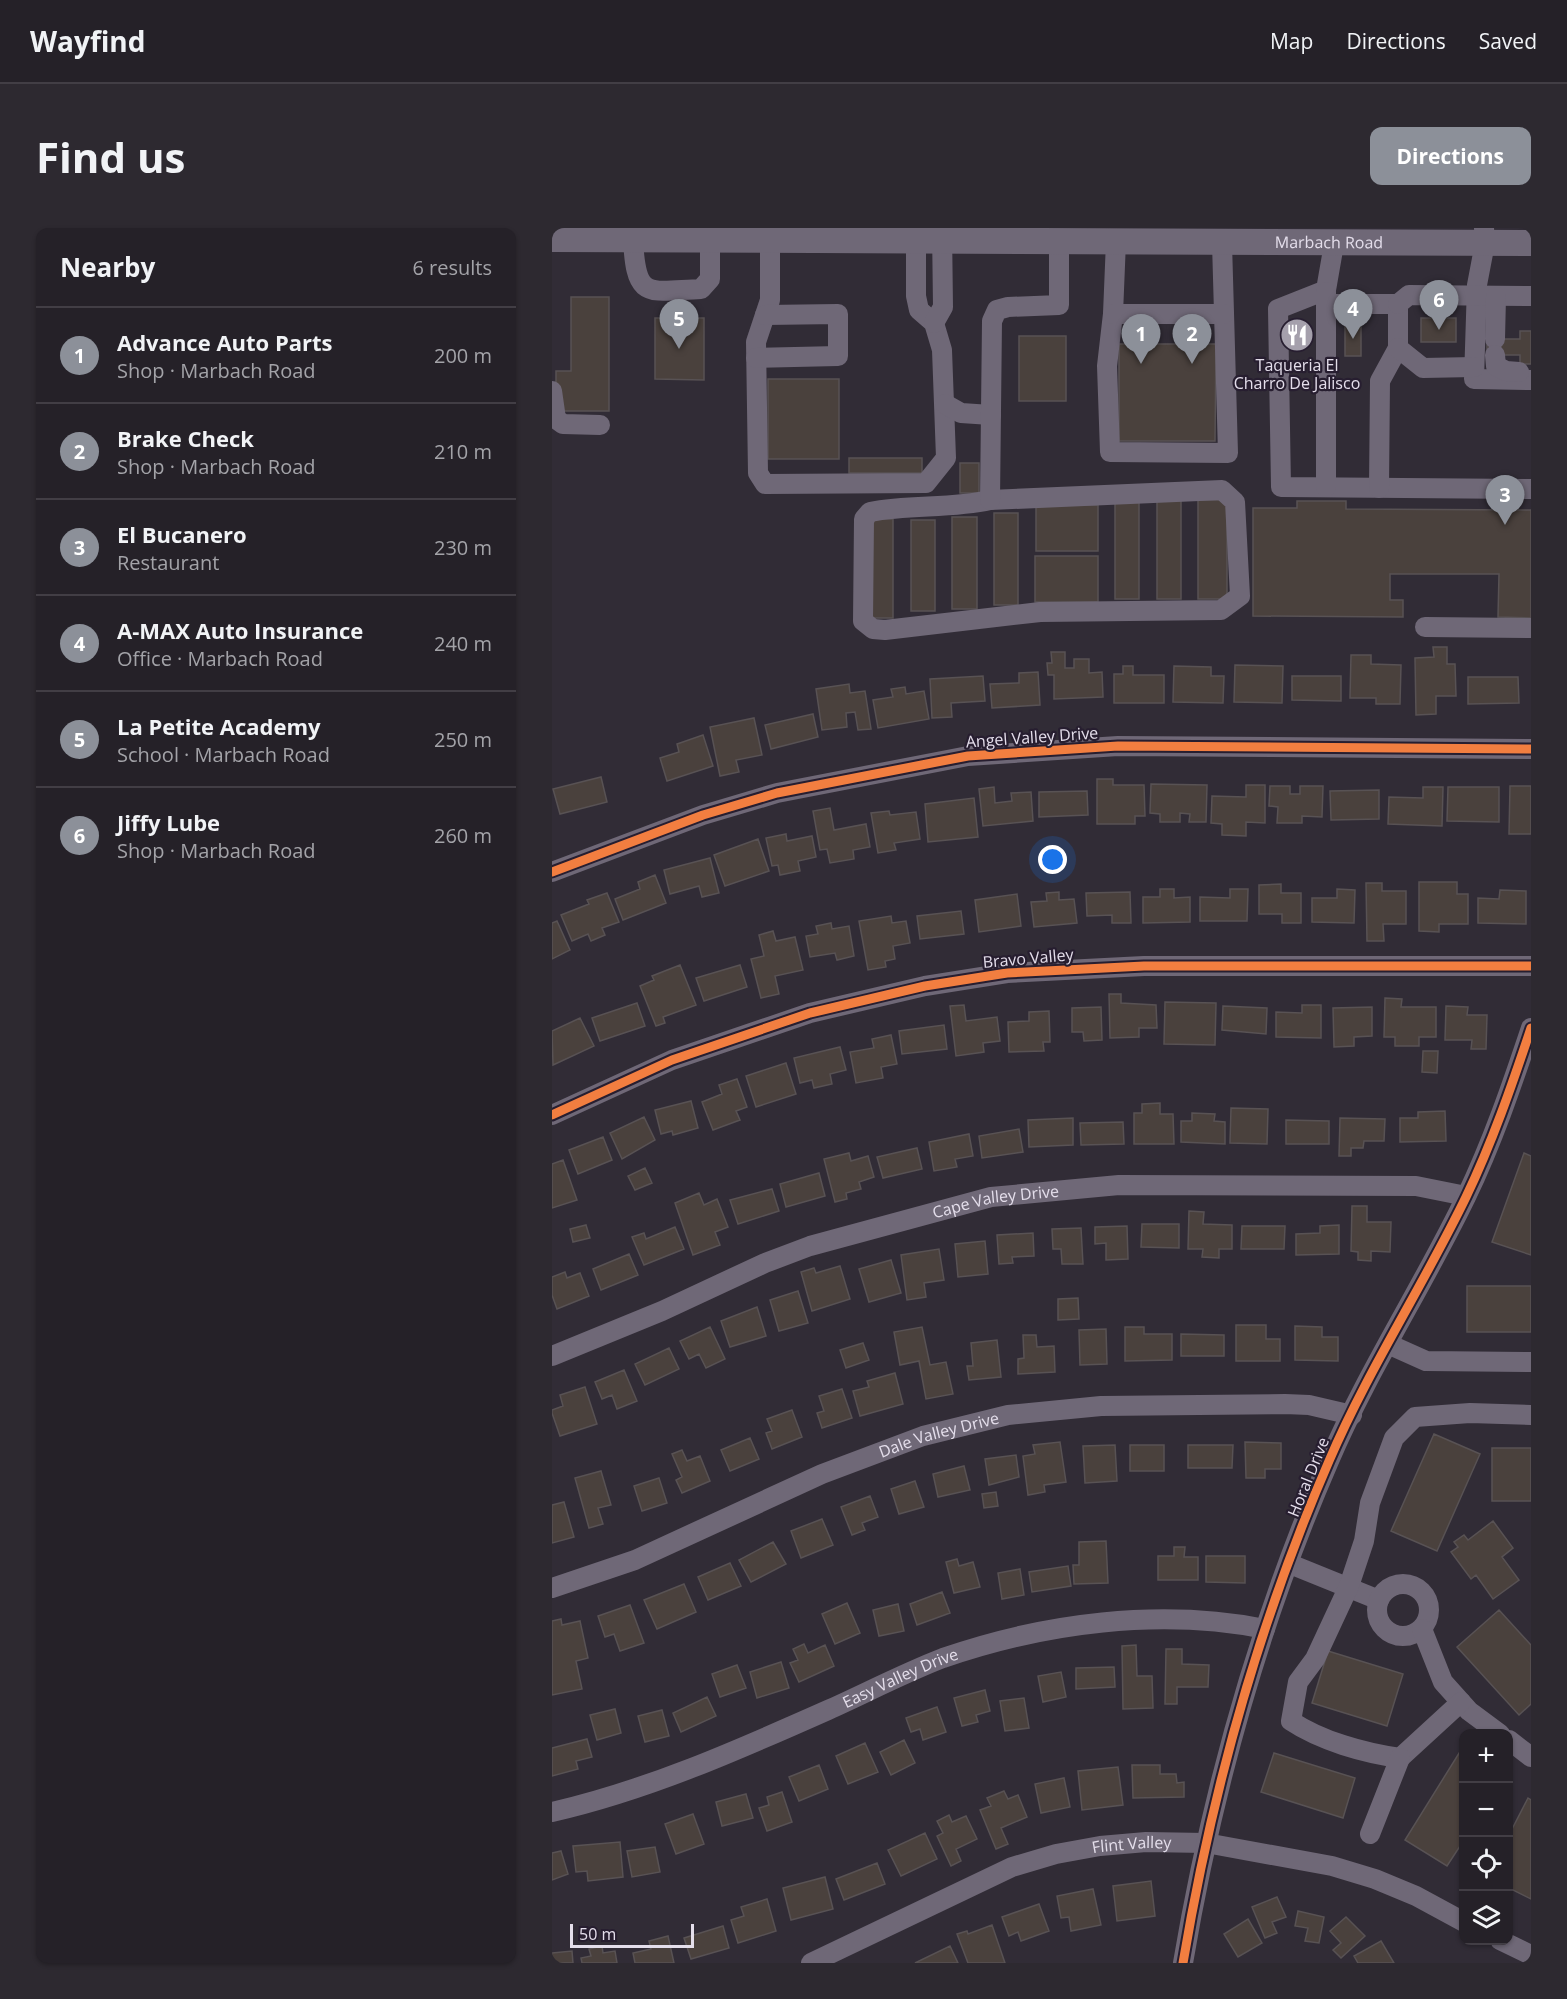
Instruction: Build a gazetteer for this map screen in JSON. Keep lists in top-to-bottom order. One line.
{"streets":{"main road":["Marbach Road"],"street":["Angel Valley Drive","Bravo Valley","Cape Valley Drive","Dale Valley Drive","Horal Drive","Easy Valley Drive","Flint Valley"]},"crossings":[["Cape Valley Drive","Horal Drive"],["Dale Valley Drive","Horal Drive"],["Horal Drive","Easy Valley Drive"],["Horal Drive","Flint Valley"]],"places":{"restaurant":["Taqueria El Charro De Jalisco"]},"scale_bar":"50 m","page":{"header":"Wayfind","nav":["Map","Directions","Saved"],"buttons":"Directions","title":"Find us","heading":["Nearby","6 results"],"pins":["6","4","5","1","2","3"],"list":[{"mark":"1","name":"Advance Auto Parts","note":"Shop · Marbach Road","value":"200 m"},{"mark":"2","name":"Brake Check","note":"Shop · Marbach Road","value":"210 m"},{"mark":"3","name":"El Bucanero","note":"Restaurant","value":"230 m"},{"mark":"4","name":"A-MAX Auto Insurance","note":"Office · Marbach Road","value":"240 m"},{"mark":"5","name":"La Petite Academy","note":"School · Marbach Road","value":"250 m"},{"mark":"6","name":"Jiffy Lube","note":"Shop · Marbach Road","value":"260 m"}],"map_buttons":["+","−"],"scale":"50 m"}}
